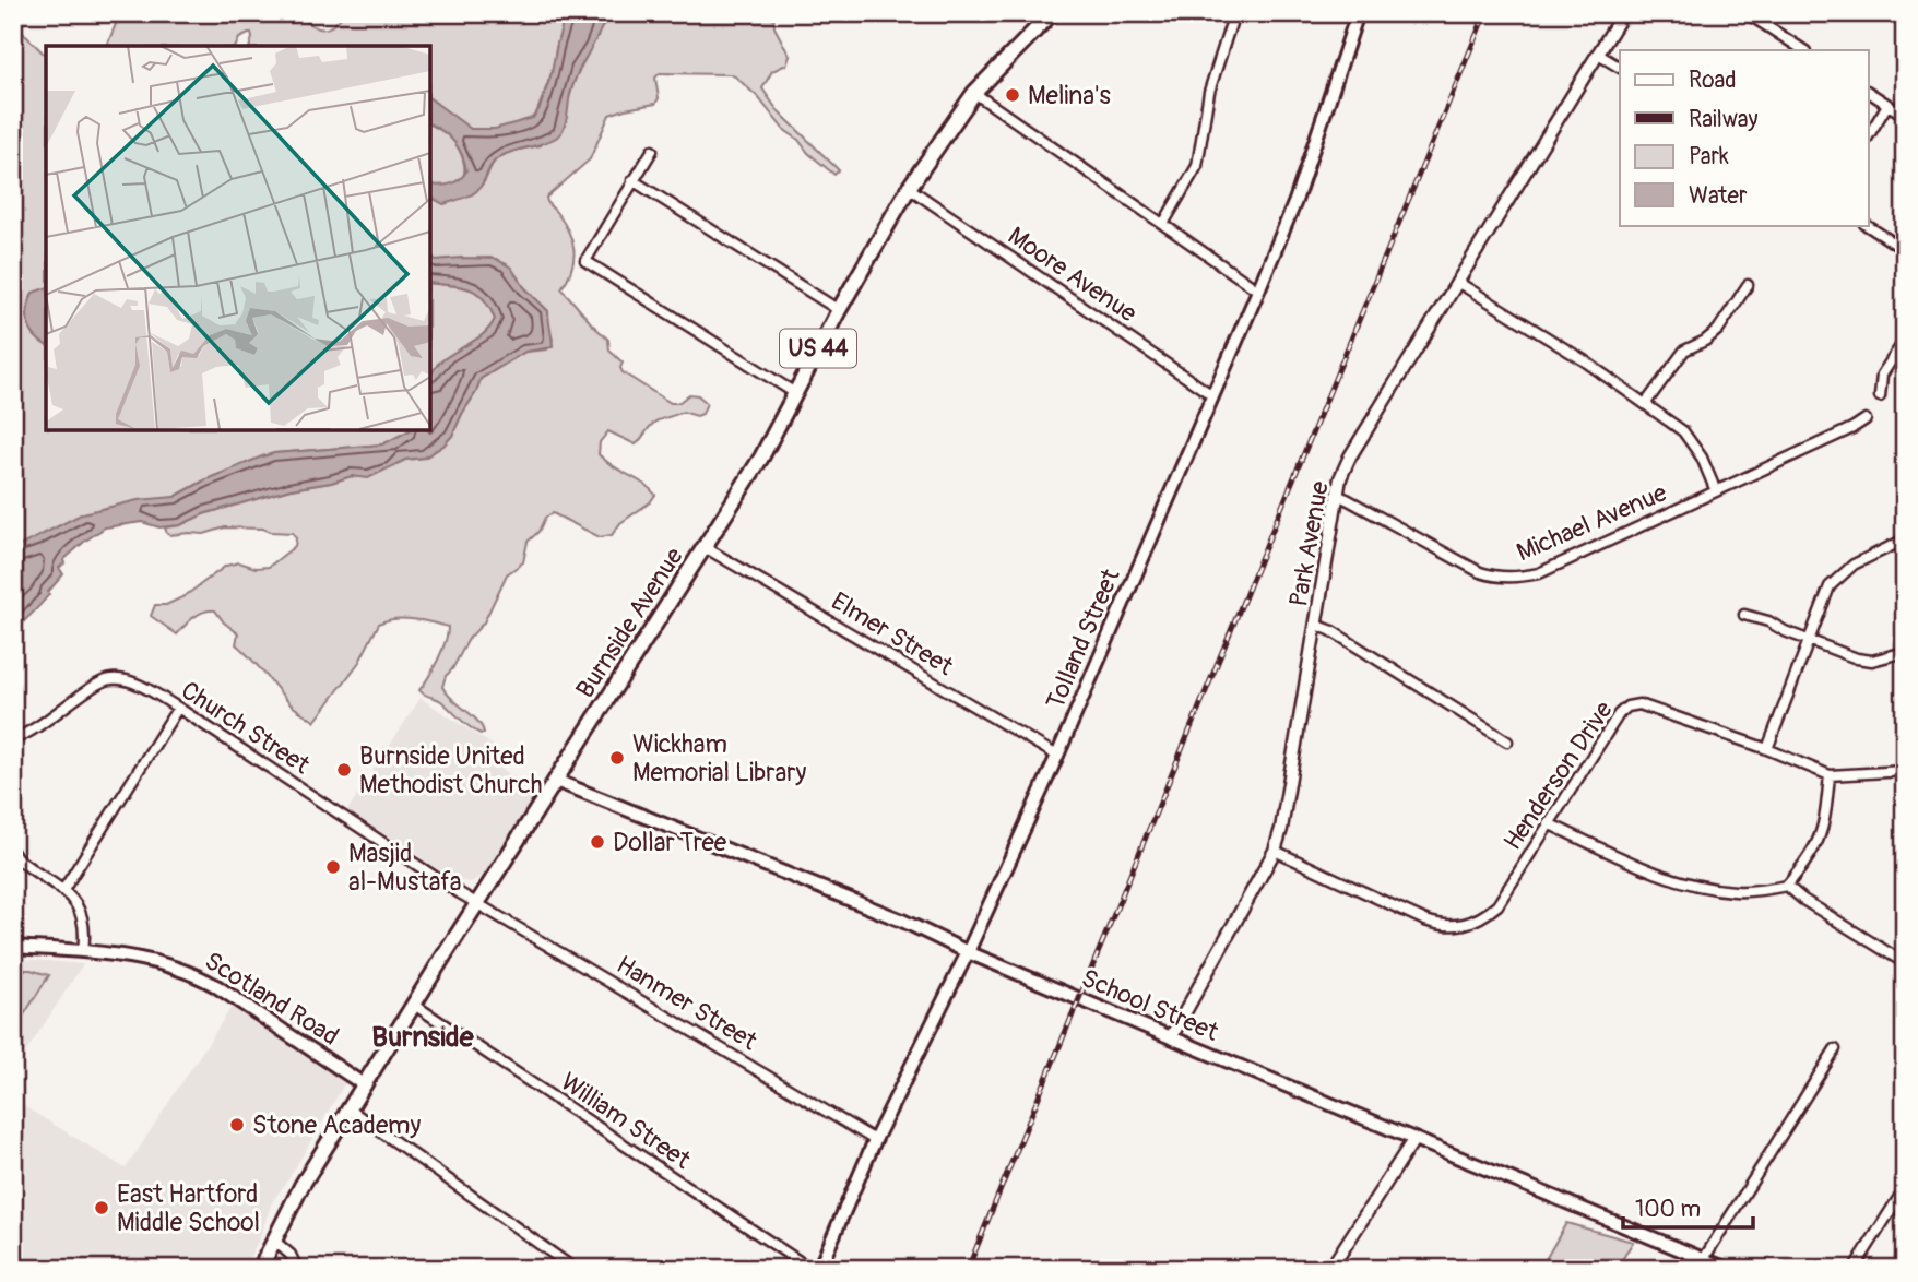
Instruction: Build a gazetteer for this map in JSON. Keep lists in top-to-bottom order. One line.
{"streets":{"main road":["US 44","Burnside Avenue","Tolland Street","Scotland Road","School Street"],"street":["Moore Avenue","Michael Avenue","Park Avenue","Elmer Street","Church Street","Henderson Drive","Hanmer Street","William Street"]},"crossings":[["Moore Avenue","Burnside Avenue"],["Moore Avenue","Tolland Street"],["Michael Avenue","Park Avenue"],["Park Avenue","Henderson Drive"],["Park Avenue","School Street"],["Burnside Avenue","Elmer Street"],["Burnside Avenue","Church Street"],["Burnside Avenue","Scotland Road"],["Burnside Avenue","Hanmer Street"],["Burnside Avenue","School Street"],["Burnside Avenue","William Street"],["Elmer Street","Tolland Street"],["Tolland Street","Hanmer Street"],["Tolland Street","School Street"],["Tolland Street","William Street"],["Church Street","Hanmer Street"]],"districts":["Burnside"],"places":["Melina's","Wickham Memorial Library","Burnside United Methodist Church","Dollar Tree","Masjid al-Mustafa","Stone Academy","East Hartford Middle School"],"legend":["Road","Railway","Park","Water"],"scale_bar":"100 m"}
